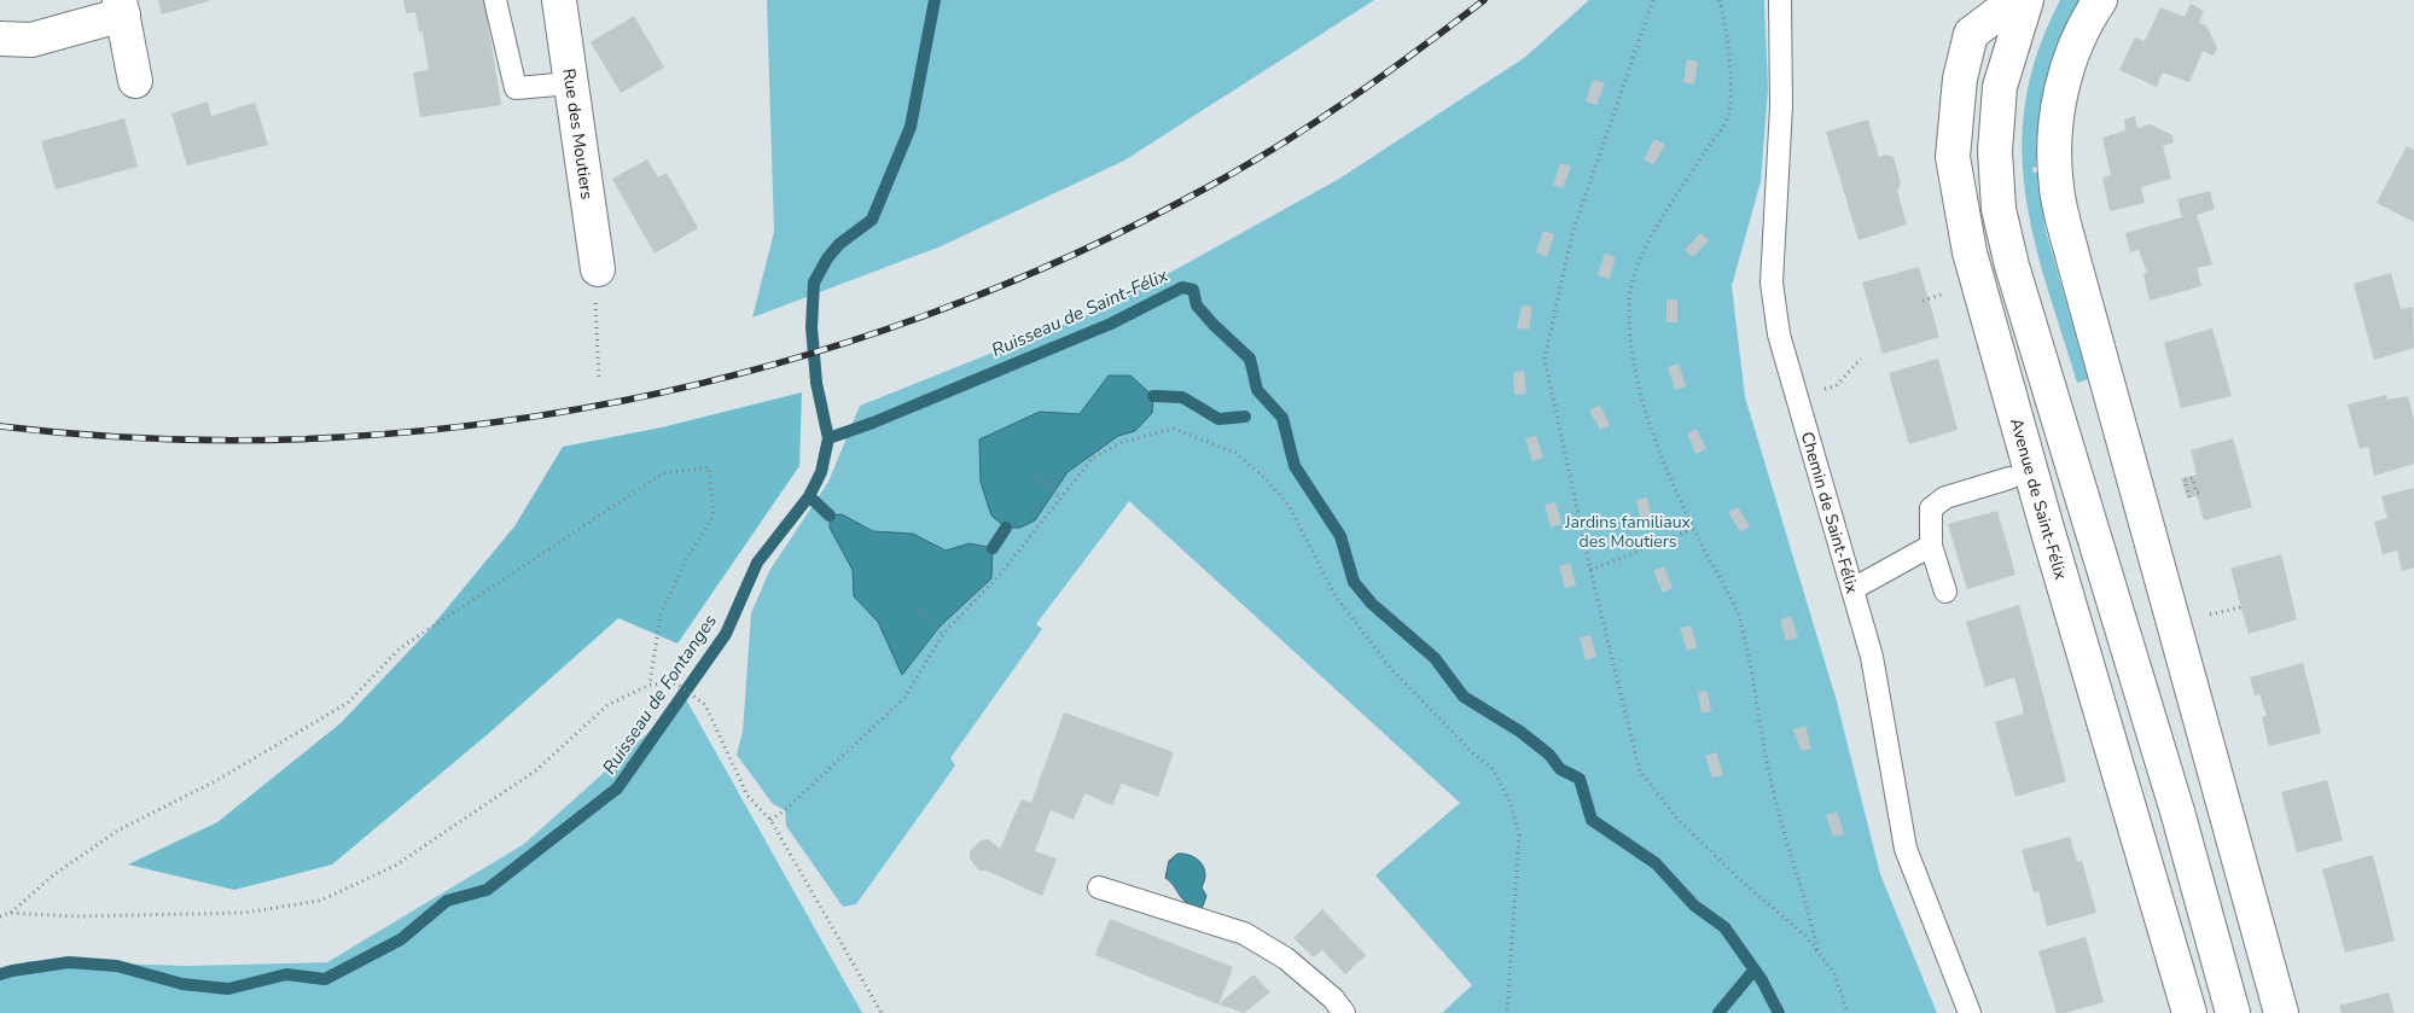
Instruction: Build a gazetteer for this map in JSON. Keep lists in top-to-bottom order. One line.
{"streets":{"street":["Rue des Moutiers","Avenue de Saint-Félix"],"lane":["Chemin de Saint-Félix"]},"water":["Ruisseau de Saint-Félix","Ruisseau de Fontanges"],"parks":["Jardins familiaux des Moutiers"]}
